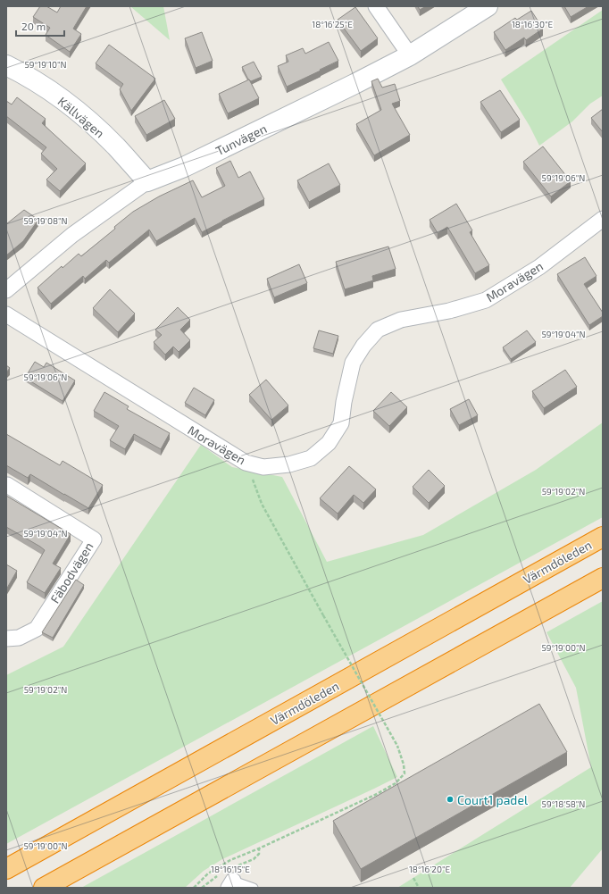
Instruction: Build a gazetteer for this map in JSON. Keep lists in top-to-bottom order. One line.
{"streets":{"highway":["Värmdöleden"],"street":["Källvägen","Tunvägen","Moravägen","Fäbodvägen"]},"crossings":[["Källvägen","Tunvägen"]],"places":["Court1 padel"],"scale_bar":"20 m","coordinates":["18°16'25\"E","18°16'30\"E","59°19'10\"N","59°19'06\"N","59°19'08\"N","59°19'04\"N","59°19'02\"N","59°19'00\"N","59°18'58\"N","18°16'15\"E","18°16'20\"E"]}
